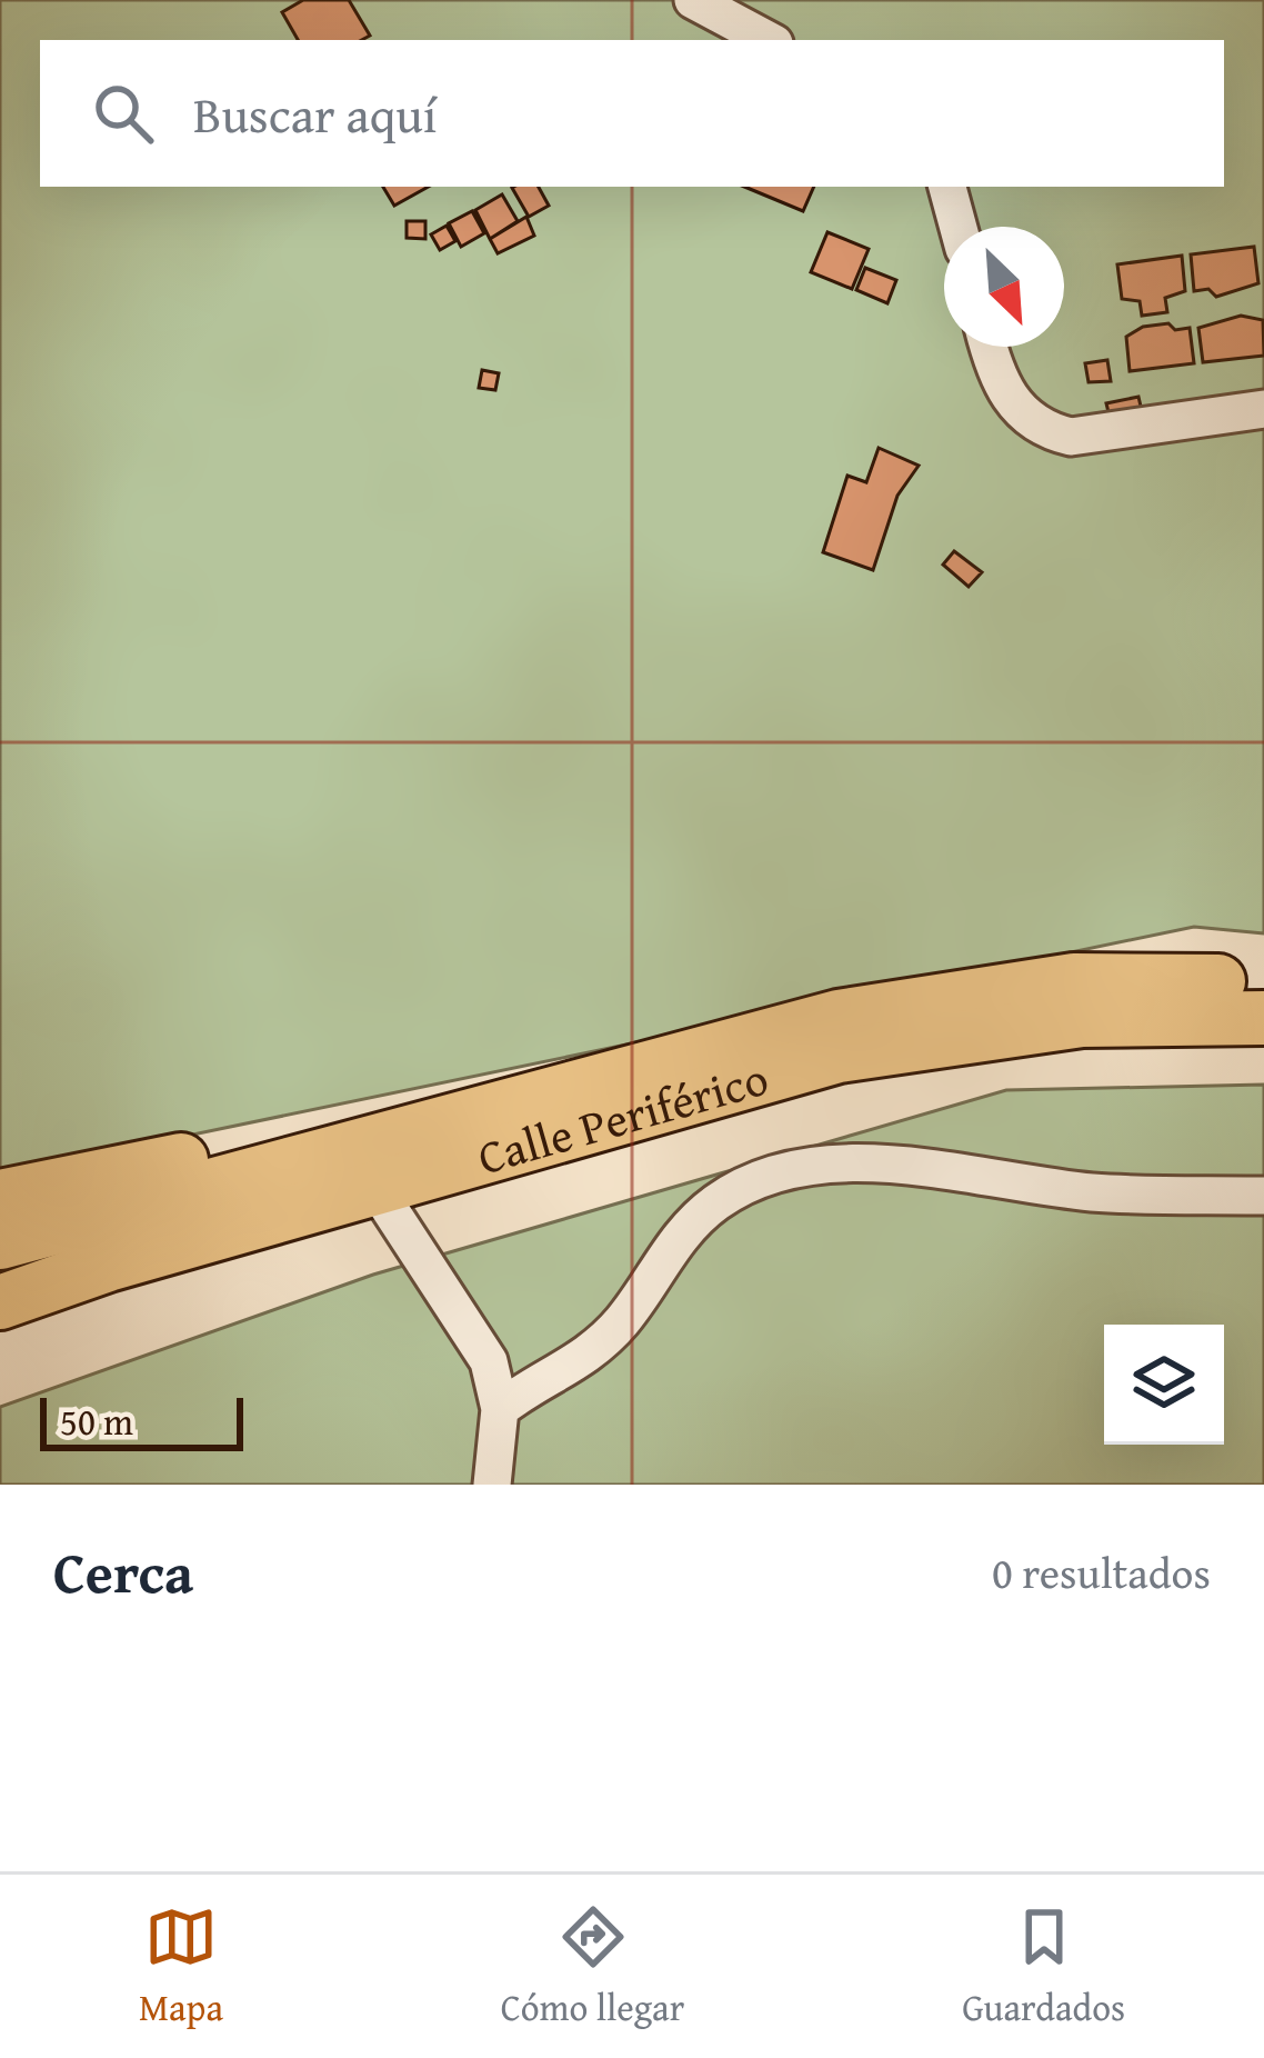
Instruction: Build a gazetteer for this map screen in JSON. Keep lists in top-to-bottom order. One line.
{"streets":{"highway":["Calle Periférico"]},"scale_bar":"50 m","north":"bottom right","page":{"search":"Buscar aquí","scale":"50 m","heading":["Cerca","0 resultados"],"nav":["Mapa","Cómo llegar","Guardados"]}}
